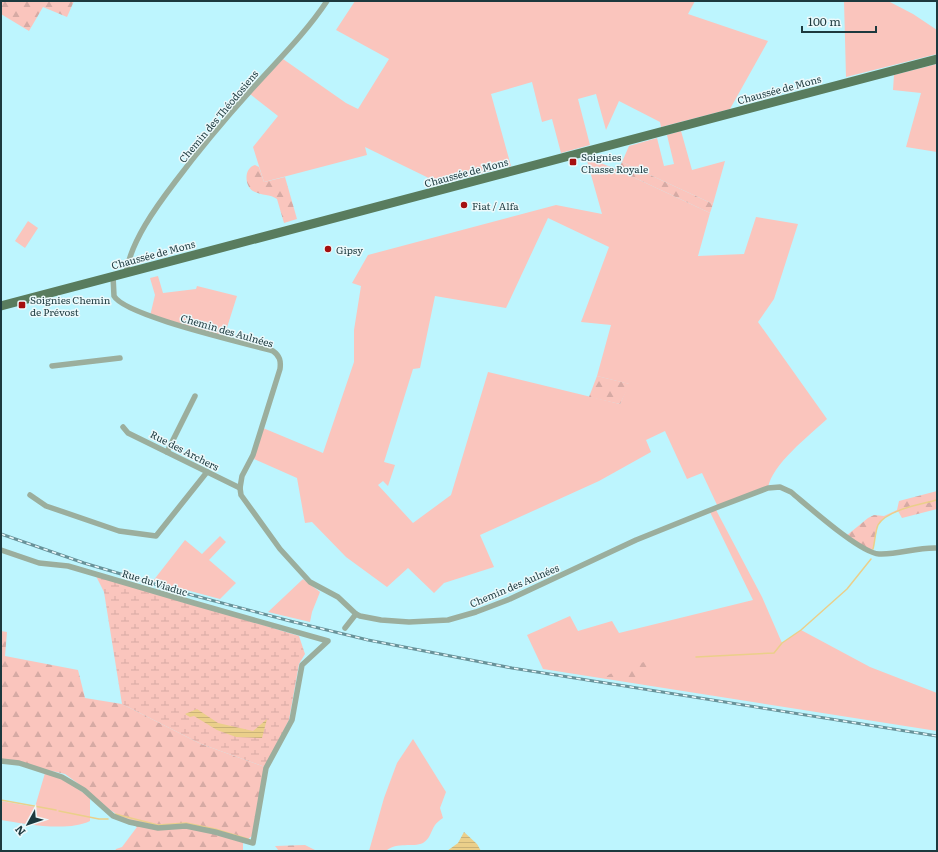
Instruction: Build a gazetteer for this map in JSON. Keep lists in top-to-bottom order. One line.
{"streets":{"main road":["Chaussée de Mons"],"street":["Chemin des Théodosiens","Chemin des Aulnées","Rue des Archers","Rue du Viaduc"]},"crossings":[["Chaussée de Mons","Chemin des Théodosiens"],["Chaussée de Mons","Chemin des Aulnées"],["Chemin des Aulnées","Rue des Archers"]],"places":{"transit":["Soignies Chasse Royale","Soignies Chemin de Prévost"],"other":["Fiat / Alfa","Gipsy"]},"scale_bar":"100 m","north":"bottom left"}
